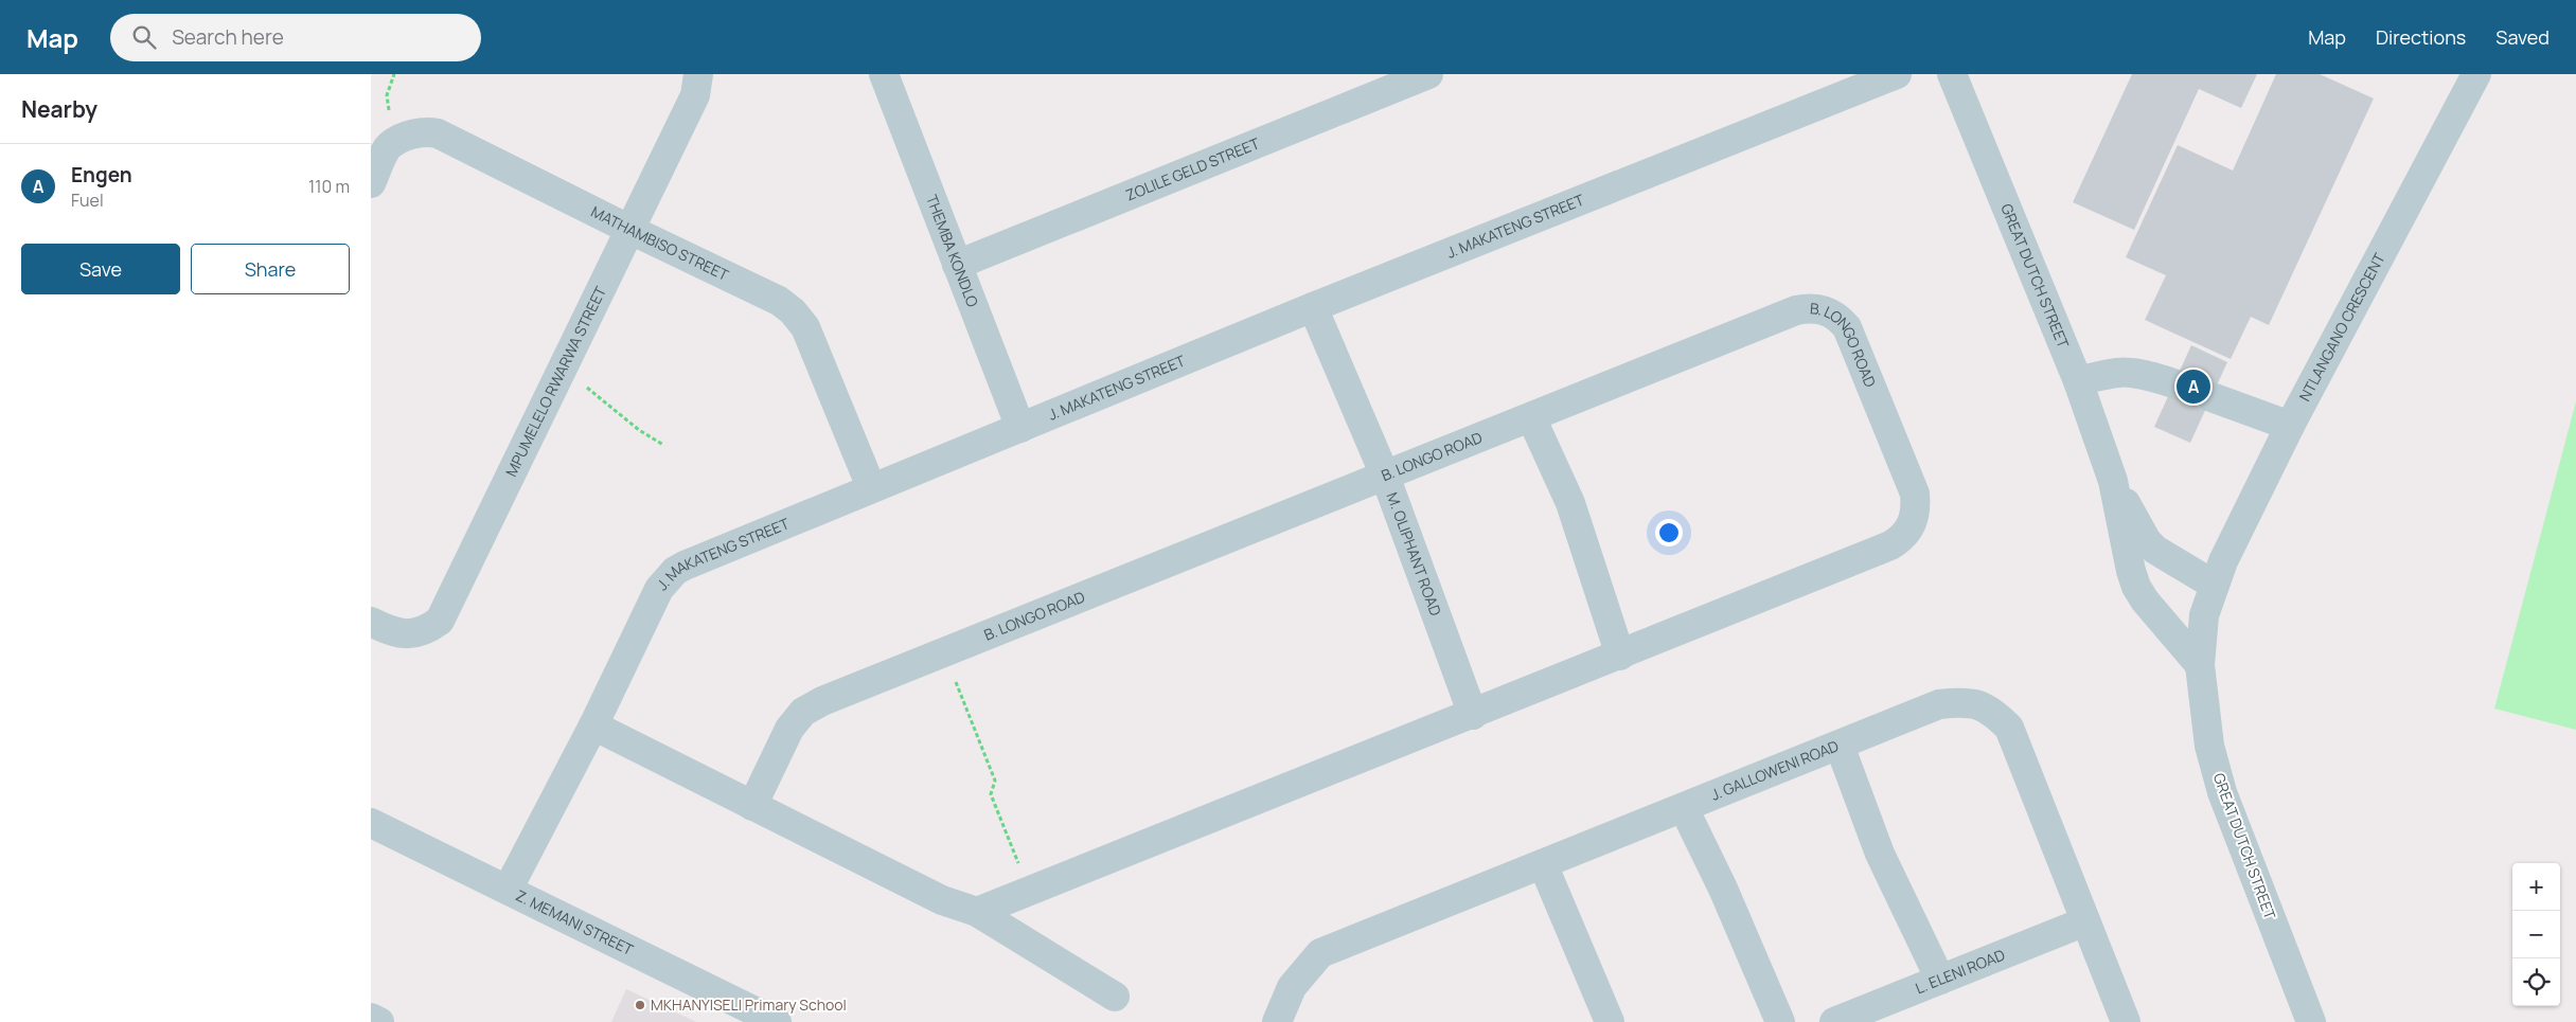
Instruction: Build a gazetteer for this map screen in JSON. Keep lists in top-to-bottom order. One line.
{"streets":{"street":["ZOLILE GELD STREET","J. MAKATENG STREET","MATHAMBISO STREET","THEMBA KONDLO","GREAT DUTCH STREET","NTLANGANO CRESCENT","B. LONGO ROAD","MPUMELELO RWARWA STREET","M. OLIPHANT ROAD","J. GALLOWENI ROAD","Z. MEMANI STREET","L. ELENI ROAD"]},"crossings":[["ZOLILE GELD STREET","THEMBA KONDLO"],["J. MAKATENG STREET","MATHAMBISO STREET"],["J. MAKATENG STREET","THEMBA KONDLO"],["J. MAKATENG STREET","M. OLIPHANT ROAD"],["J. MAKATENG STREET","Z. MEMANI STREET"],["MATHAMBISO STREET","MPUMELELO RWARWA STREET"],["GREAT DUTCH STREET","NTLANGANO CRESCENT"],["B. LONGO ROAD","M. OLIPHANT ROAD"],["J. GALLOWENI ROAD","L. ELENI ROAD"]],"places":["MKHANYISELI Primary School"],"page":{"header":"Map","search":"Search here","nav":["Map","Directions","Saved"],"heading":"Nearby","list":[{"mark":"A","name":"Engen","note":"Fuel","value":"110 m"}],"buttons":["Save","Share"],"pins":"A","map_buttons":["+","−"]}}
